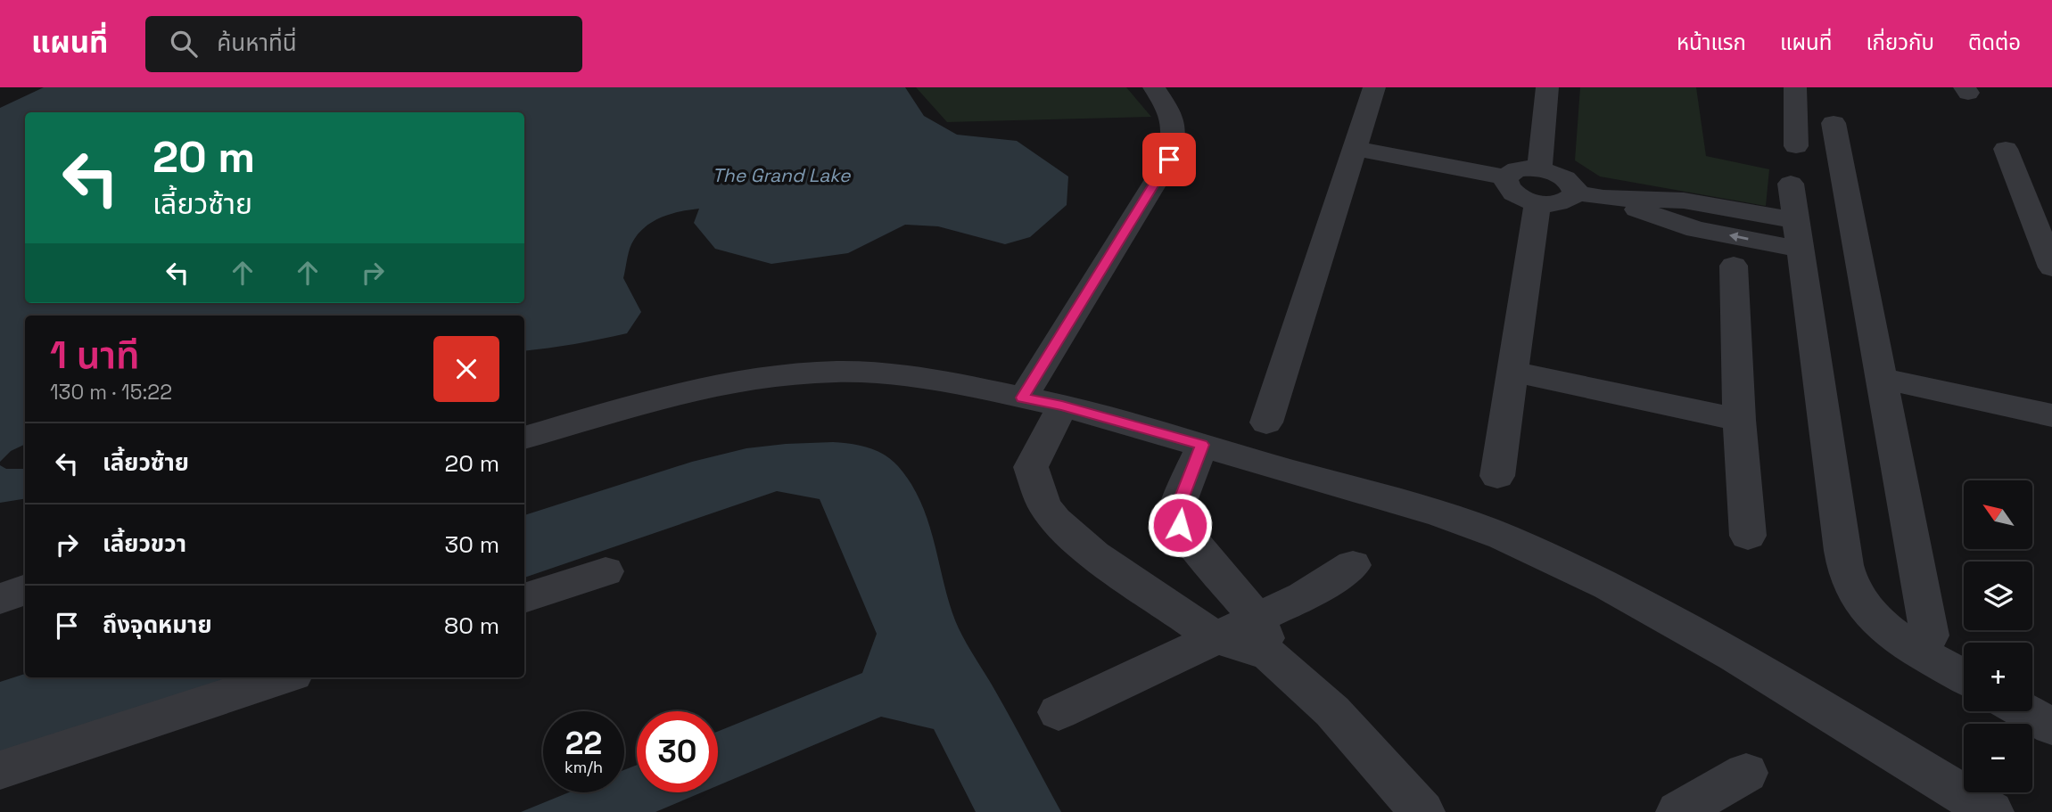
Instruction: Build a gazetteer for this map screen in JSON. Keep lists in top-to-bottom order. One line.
{"water":["The Grand Lake"],"north":"top left","page":{"header":"แผนที่","search":"ค้นหาที่นี่","nav":["หน้าแรก","แผนที่","เกี่ยวกับ","ติดต่อ"],"turn":["20 m","เลี้ยวซ้าย"],"heading":["1 นาที","130 m · 15:22"],"list":[{"name":"เลี้ยวซ้าย","value":"20 m"},{"name":"เลี้ยวขวา","value":"30 m"},{"name":"ถึงจุดหมาย","value":"80 m"}],"map_buttons":["+","−"],"speed":"22 km/h","limit":"30"}}
